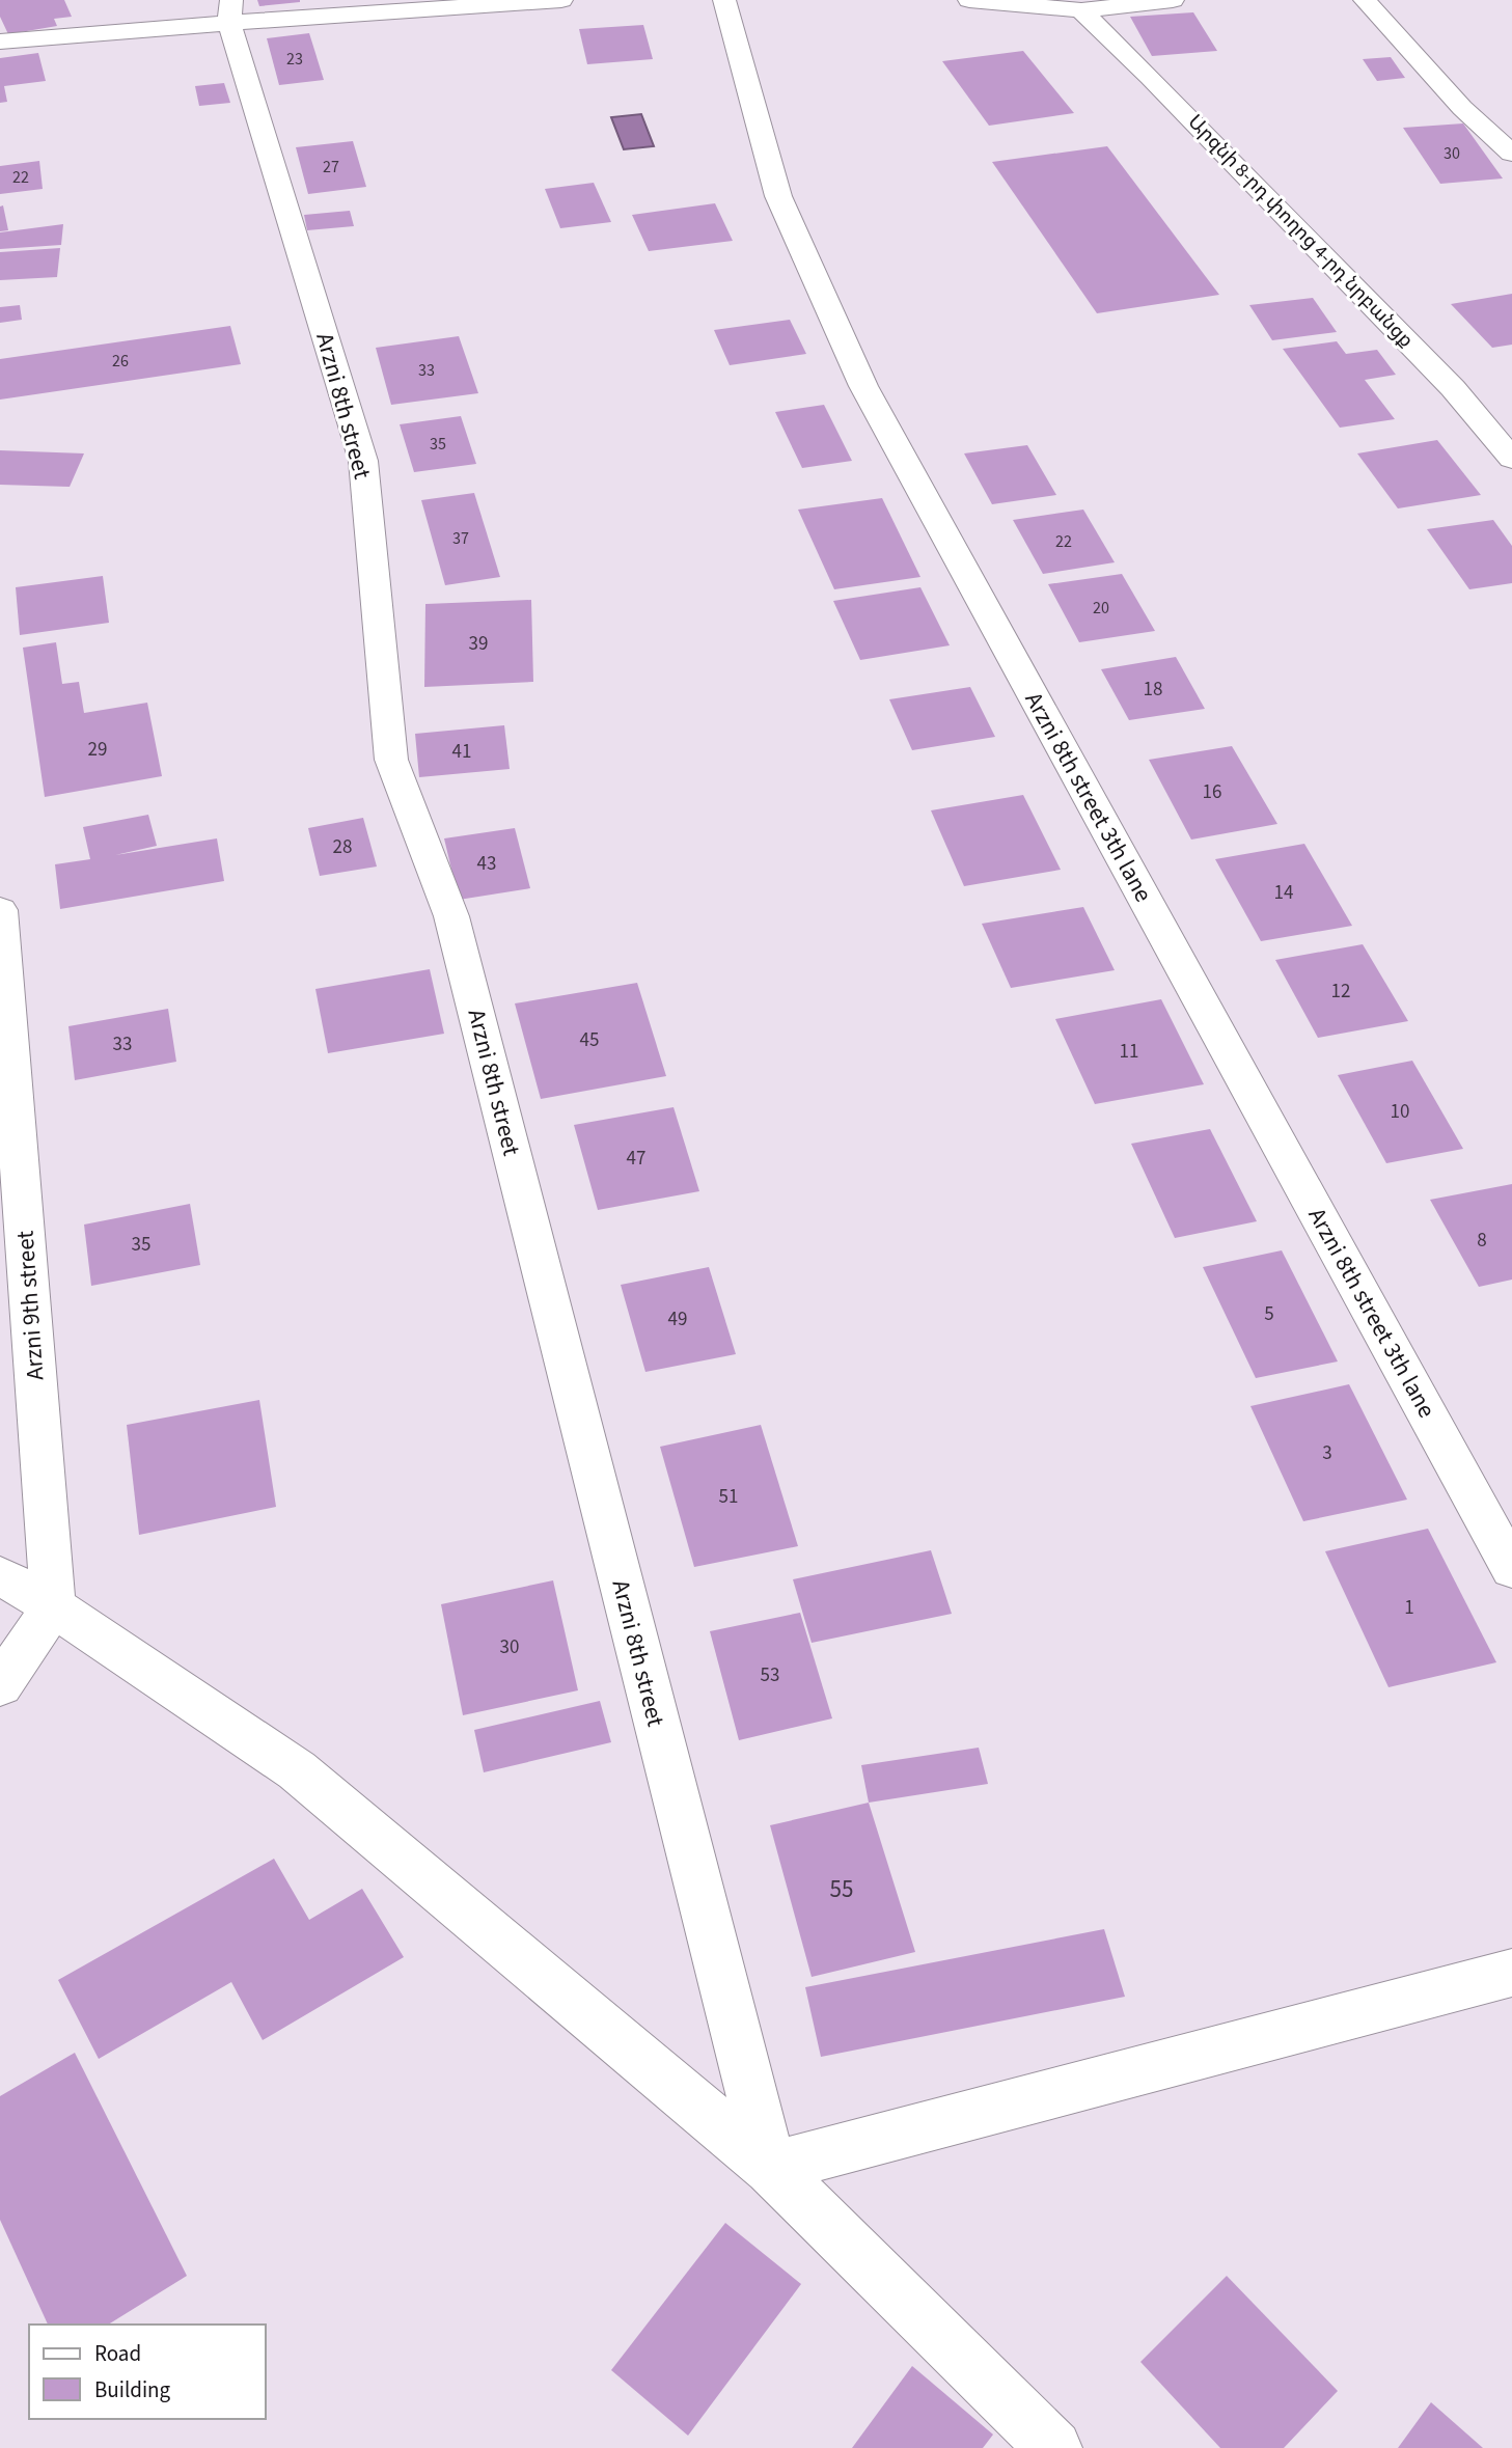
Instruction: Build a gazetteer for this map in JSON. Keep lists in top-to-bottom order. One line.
{"streets":{"street":["Արզնի 8-րդ փողոց 4-րդ նրբանցք","Arzni 8th street","Arzni 8th street 3th lane","Arzni 9th street"]},"house_numbers":["23","30","27","22","26","33","35","37","22","20","39","18","29","41","16","28","43","14","12","45","33","11","10","47","8","35","5","49","3","51","1","30","53","55"],"legend":["Road","Building"]}
